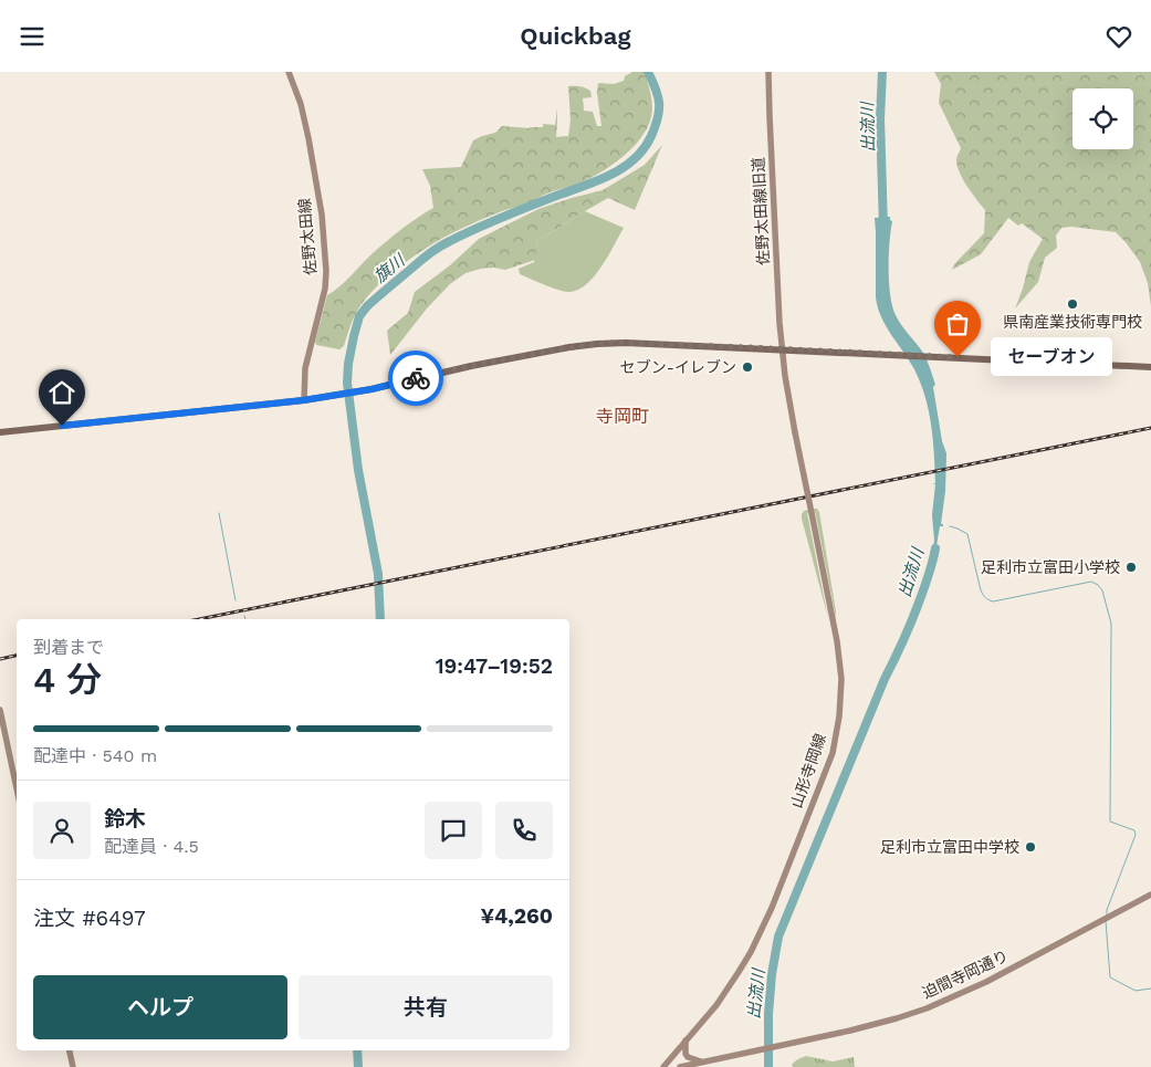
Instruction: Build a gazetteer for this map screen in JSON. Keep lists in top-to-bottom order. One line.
{"streets":{"main road":["佐野太田線旧道","佐野太田線","山形寺岡線","迫間寺岡通り"]},"crossings":[["佐野太田線旧道","山形寺岡線"]],"districts":["寺岡町"],"water":["出流川","旗川"],"places":["県南産業技術専門校","セーブオン","セブン-イレブン","足利市立富田小学校","足利市立富田中学校"],"page":{"header":"Quickbag","bubble":"セーブオン","heading":["4 分","到着まで","19:47–19:52"],"panel":["鈴木","配達員 · 4.5","注文 #6497","¥4,260"],"bar":"配達中 · 540 m","buttons":["ヘルプ","共有"]}}
